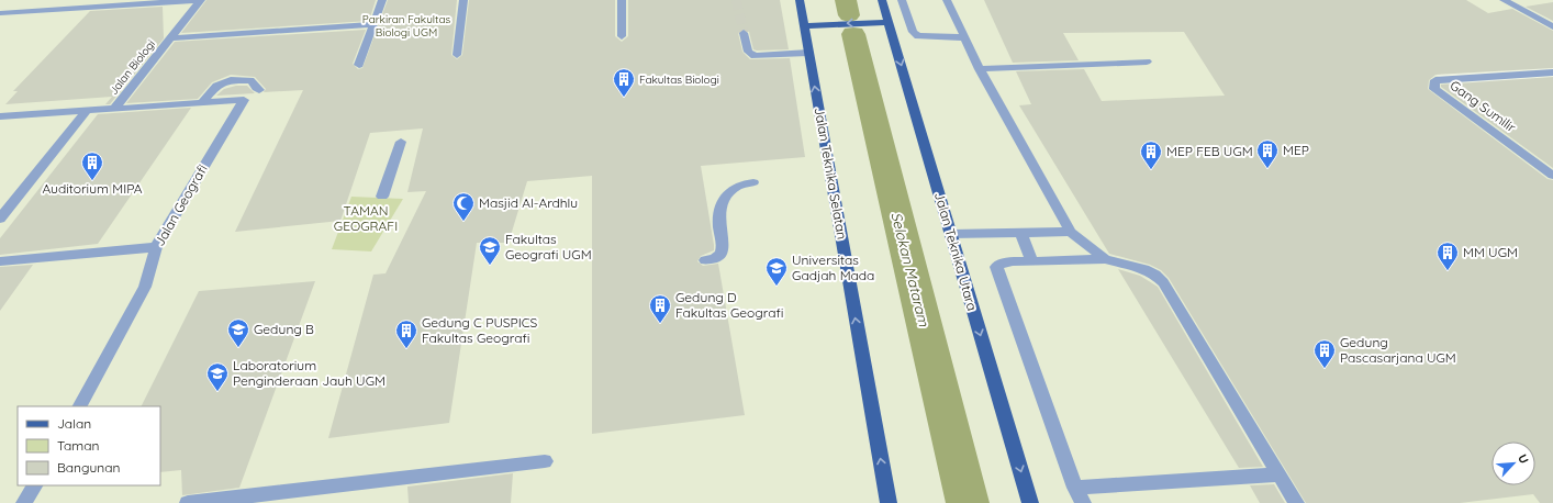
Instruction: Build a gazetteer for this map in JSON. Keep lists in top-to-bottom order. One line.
{"streets":{"main road":["Jalan Teknika Selatan","Jalan Teknika Utara"],"street":["Jalan Biologi","Gang Sumilir","Jalan Geografi"]},"crossings":[["Jalan Biologi","Jalan Geografi"]],"one_way":["Jalan Teknika Selatan","Jalan Teknika Utara"],"water":["Selokan Mataram"],"parks":["Parkiran Fakultas Biologi UGM","TAMAN GEOGRAFI"],"places":{"building":["Fakultas Biologi","MEP","MEP FEB UGM","Auditorium MIPA","MM UGM","Gedung D Fakultas Geografi","Gedung C PUSPICS Fakultas Geografi","Gedung Pascasarjana UGM"],"mosque":["Masjid Al-Ardhlu"],"school or university":["Fakultas Geografi UGM","Universitas Gadjah Mada","Gedung B","Laboratorium Penginderaan Jauh UGM"]},"legend":["Jalan","Taman","Bangunan"],"north":"top right"}
